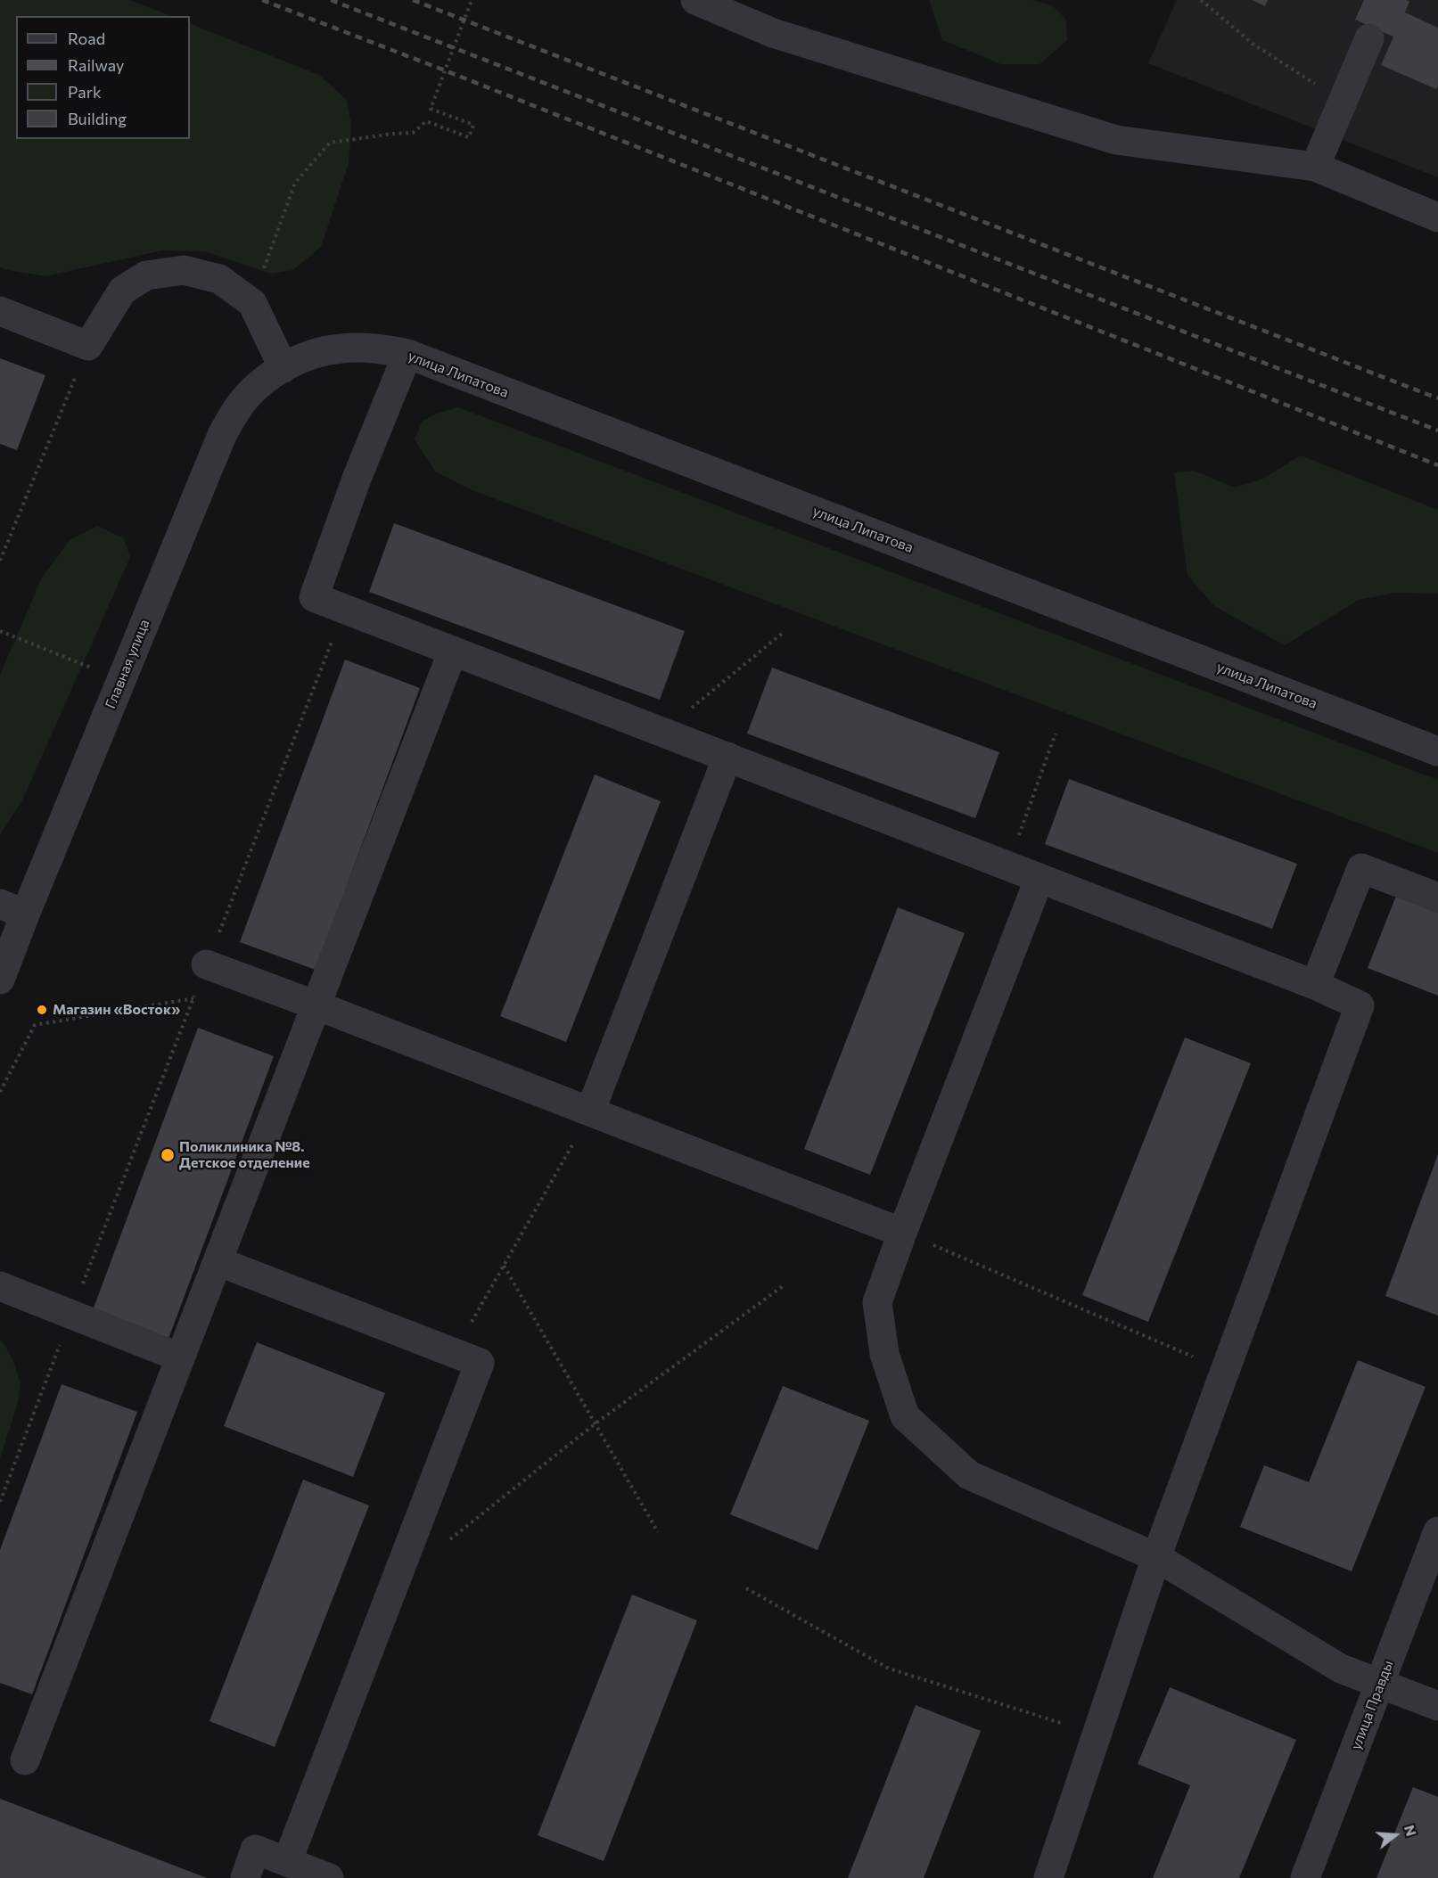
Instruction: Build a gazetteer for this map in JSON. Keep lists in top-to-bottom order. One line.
{"streets":{"street":["улица Липатова","Главная улица","улица Правды"]},"crossings":[["улица Липатова","Главная улица"]],"places":["Магазин «Восток»","Поликлиника №8. Детское отделение"],"legend":["Road","Railway","Park","Building"],"north":"right"}
